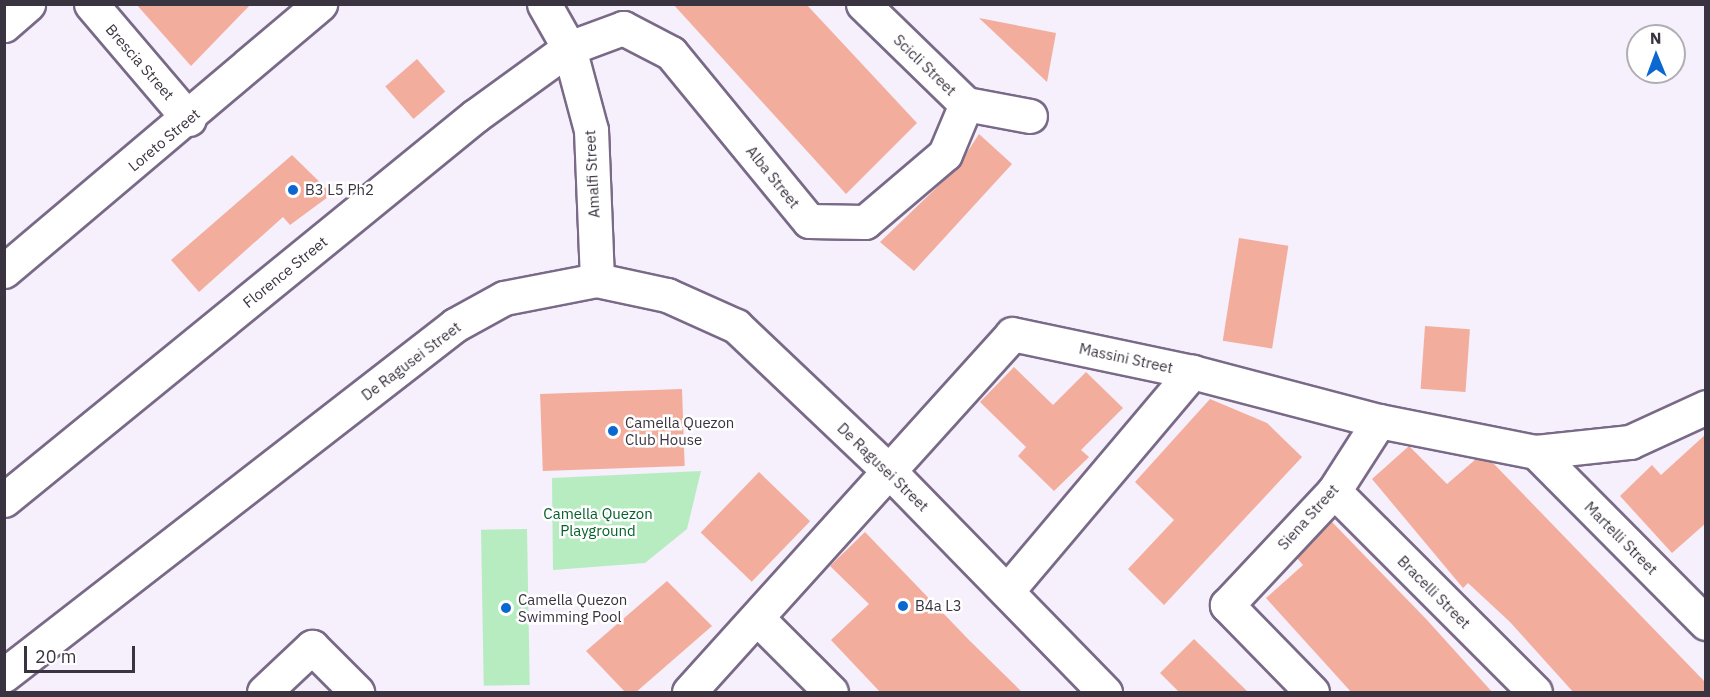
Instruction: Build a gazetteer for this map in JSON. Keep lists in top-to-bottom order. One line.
{"streets":{"street":["Brescia Street","Scicli Street","Loreto Street","Amalfi Street","Alba Street","Florence Street","Massini Street","De Ragusei Street","Siena Street","Martelli Street","Bracelli Street"]},"crossings":[["Brescia Street","Loreto Street"],["Scicli Street","Alba Street"],["Amalfi Street","Alba Street"],["Amalfi Street","Florence Street"],["Amalfi Street","De Ragusei Street"],["Alba Street","Florence Street"],["Massini Street","De Ragusei Street"],["Massini Street","Siena Street"],["Massini Street","Martelli Street"],["Siena Street","Bracelli Street"]],"parks":["Camella Quezon Playground"],"places":["B3 L5 Ph2","Camella Quezon Club House","B4a L3","Camella Quezon Swimming Pool"],"scale_bar":"20 m","north":"top"}
